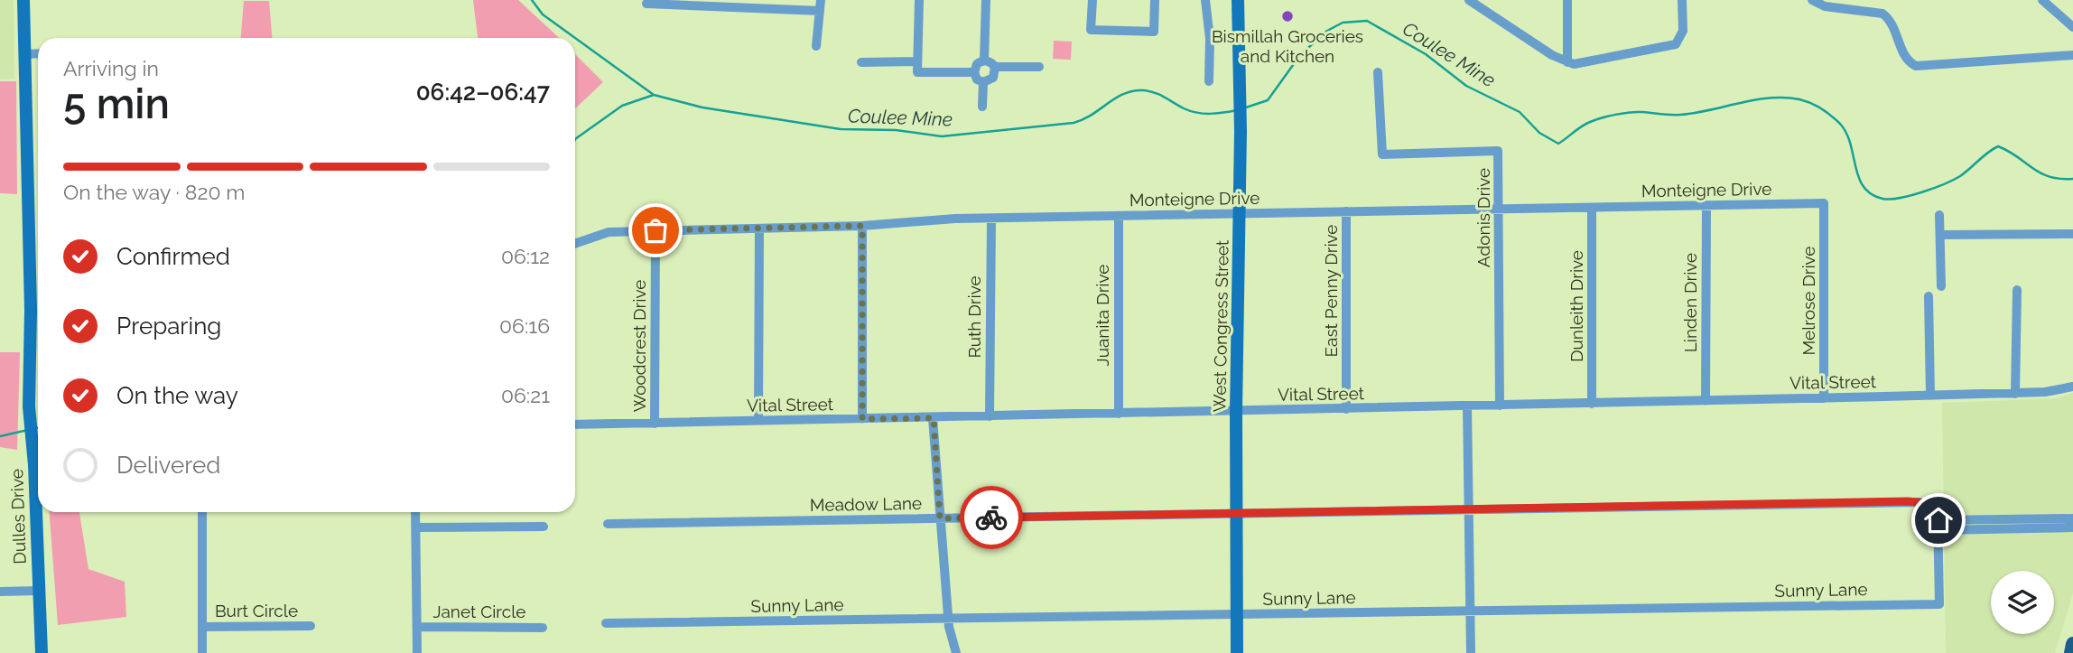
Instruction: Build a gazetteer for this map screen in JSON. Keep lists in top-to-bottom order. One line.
{"streets":{"main road":["West Congress Street","Dulles Drive"],"street":["Monteigne Drive","Adonis Drive","East Penny Drive","Melrose Drive","Linden Drive","Dunleith Drive","Juanita Drive","Ruth Drive","Woodcrest Drive","Vital Street","Meadow Lane","Sunny Lane","Burt Circle","Janet Circle"]},"crossings":[["Monteigne Drive","Adonis Drive"],["Monteigne Drive","East Penny Drive"],["Monteigne Drive","Melrose Drive"],["Monteigne Drive","Linden Drive"],["Monteigne Drive","Dunleith Drive"],["Monteigne Drive","Juanita Drive"],["Monteigne Drive","Ruth Drive"],["Monteigne Drive","West Congress Street"],["Monteigne Drive","Woodcrest Drive"],["Adonis Drive","Vital Street"],["East Penny Drive","Vital Street"],["Melrose Drive","Vital Street"],["Linden Drive","Vital Street"],["Dunleith Drive","Vital Street"],["Juanita Drive","Vital Street"],["Ruth Drive","Vital Street"],["West Congress Street","Vital Street"],["West Congress Street","Meadow Lane"],["West Congress Street","Sunny Lane"],["Woodcrest Drive","Vital Street"],["Meadow Lane","Sunny Lane"]],"water":["Coulee Mine"],"places":["Bismillah Groceries and Kitchen"],"page":{"heading":["5 min","Arriving in","06:42–06:47"],"bar":"On the way · 820 m","list":[["Confirmed","06:12"],["Preparing","06:16"],["On the way","06:21"],"Delivered"]}}
